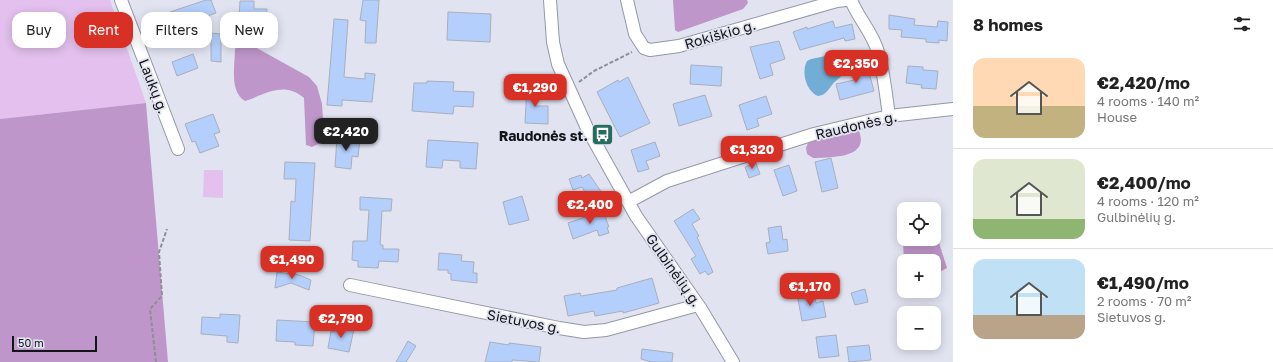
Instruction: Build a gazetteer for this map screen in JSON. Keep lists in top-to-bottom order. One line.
{"streets":{"street":["Rokiškio g.","Laukų g.","Raudonės g.","Gulbinėlių g.","Sietuvos g."]},"crossings":[["Raudonės g.","Gulbinėlių g."],["Gulbinėlių g.","Sietuvos g."]],"places":{"bus stop":["Raudonės st."]},"scale_bar":"50 m","page":{"heading":"8 homes","chip":["Buy","Rent","Filters","New"],"list":[{"name":"€2,420/mo","note":"4 rooms · 140 m² · House"},{"name":"€2,400/mo","note":"4 rooms · 120 m² · Gulbinėlių g."},{"name":"€1,490/mo","note":"2 rooms · 70 m² · Sietuvos g."}],"price":["€2,350","€1,290","€2,420","€1,320","€2,400","€1,490","€1,170","€2,790"],"map_buttons":["+","−"],"scale":"50 m"}}
